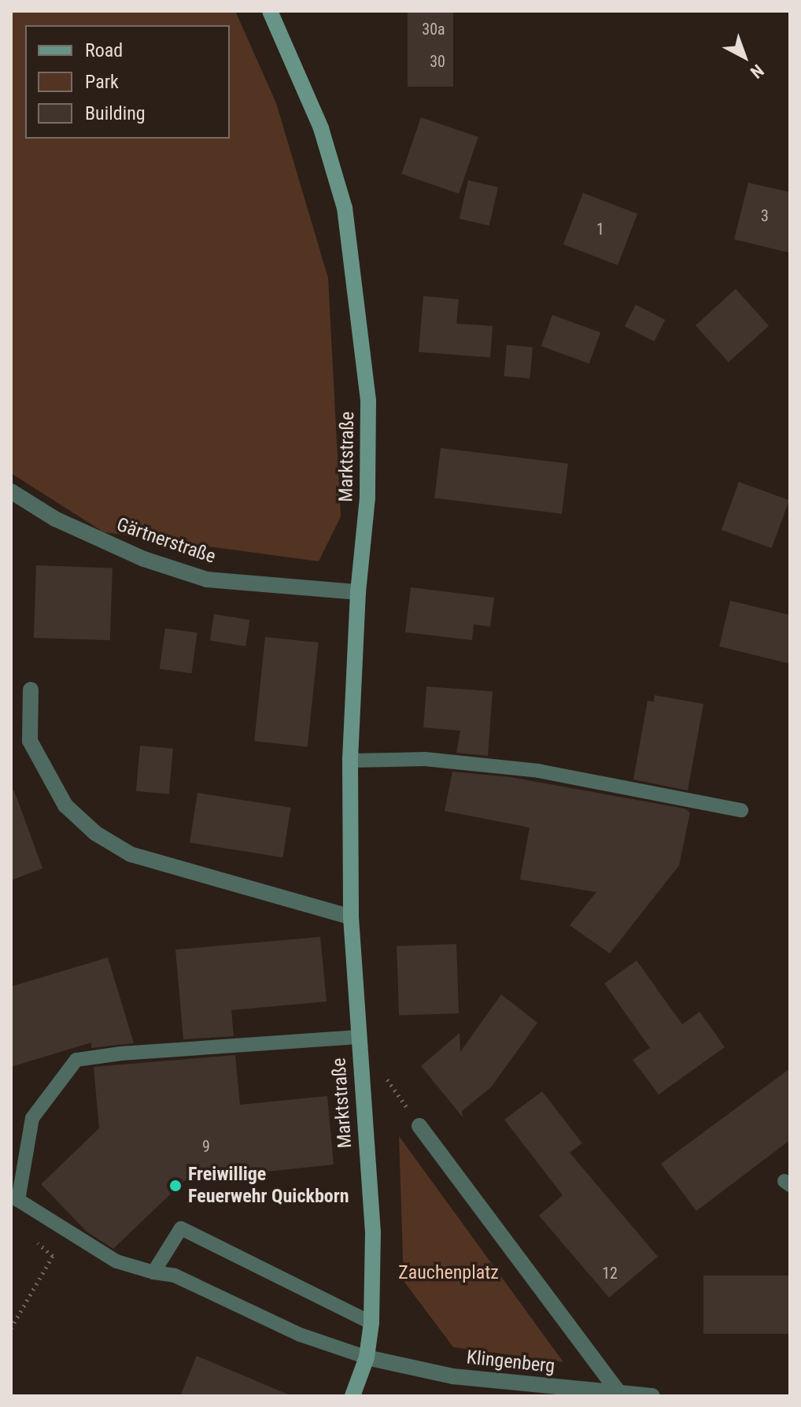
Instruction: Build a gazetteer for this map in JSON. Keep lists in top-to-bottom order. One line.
{"streets":{"main road":["Marktstraße"],"street":["Gärtnerstraße","Klingenberg"]},"crossings":[["Marktstraße","Gärtnerstraße"],["Marktstraße","Klingenberg"]],"parks":["Zauchenplatz"],"places":["Freiwillige Feuerwehr Quickborn"],"house_numbers":["30a","30","3","1","9","12"],"legend":["Road","Park","Building"],"north":"bottom right"}
